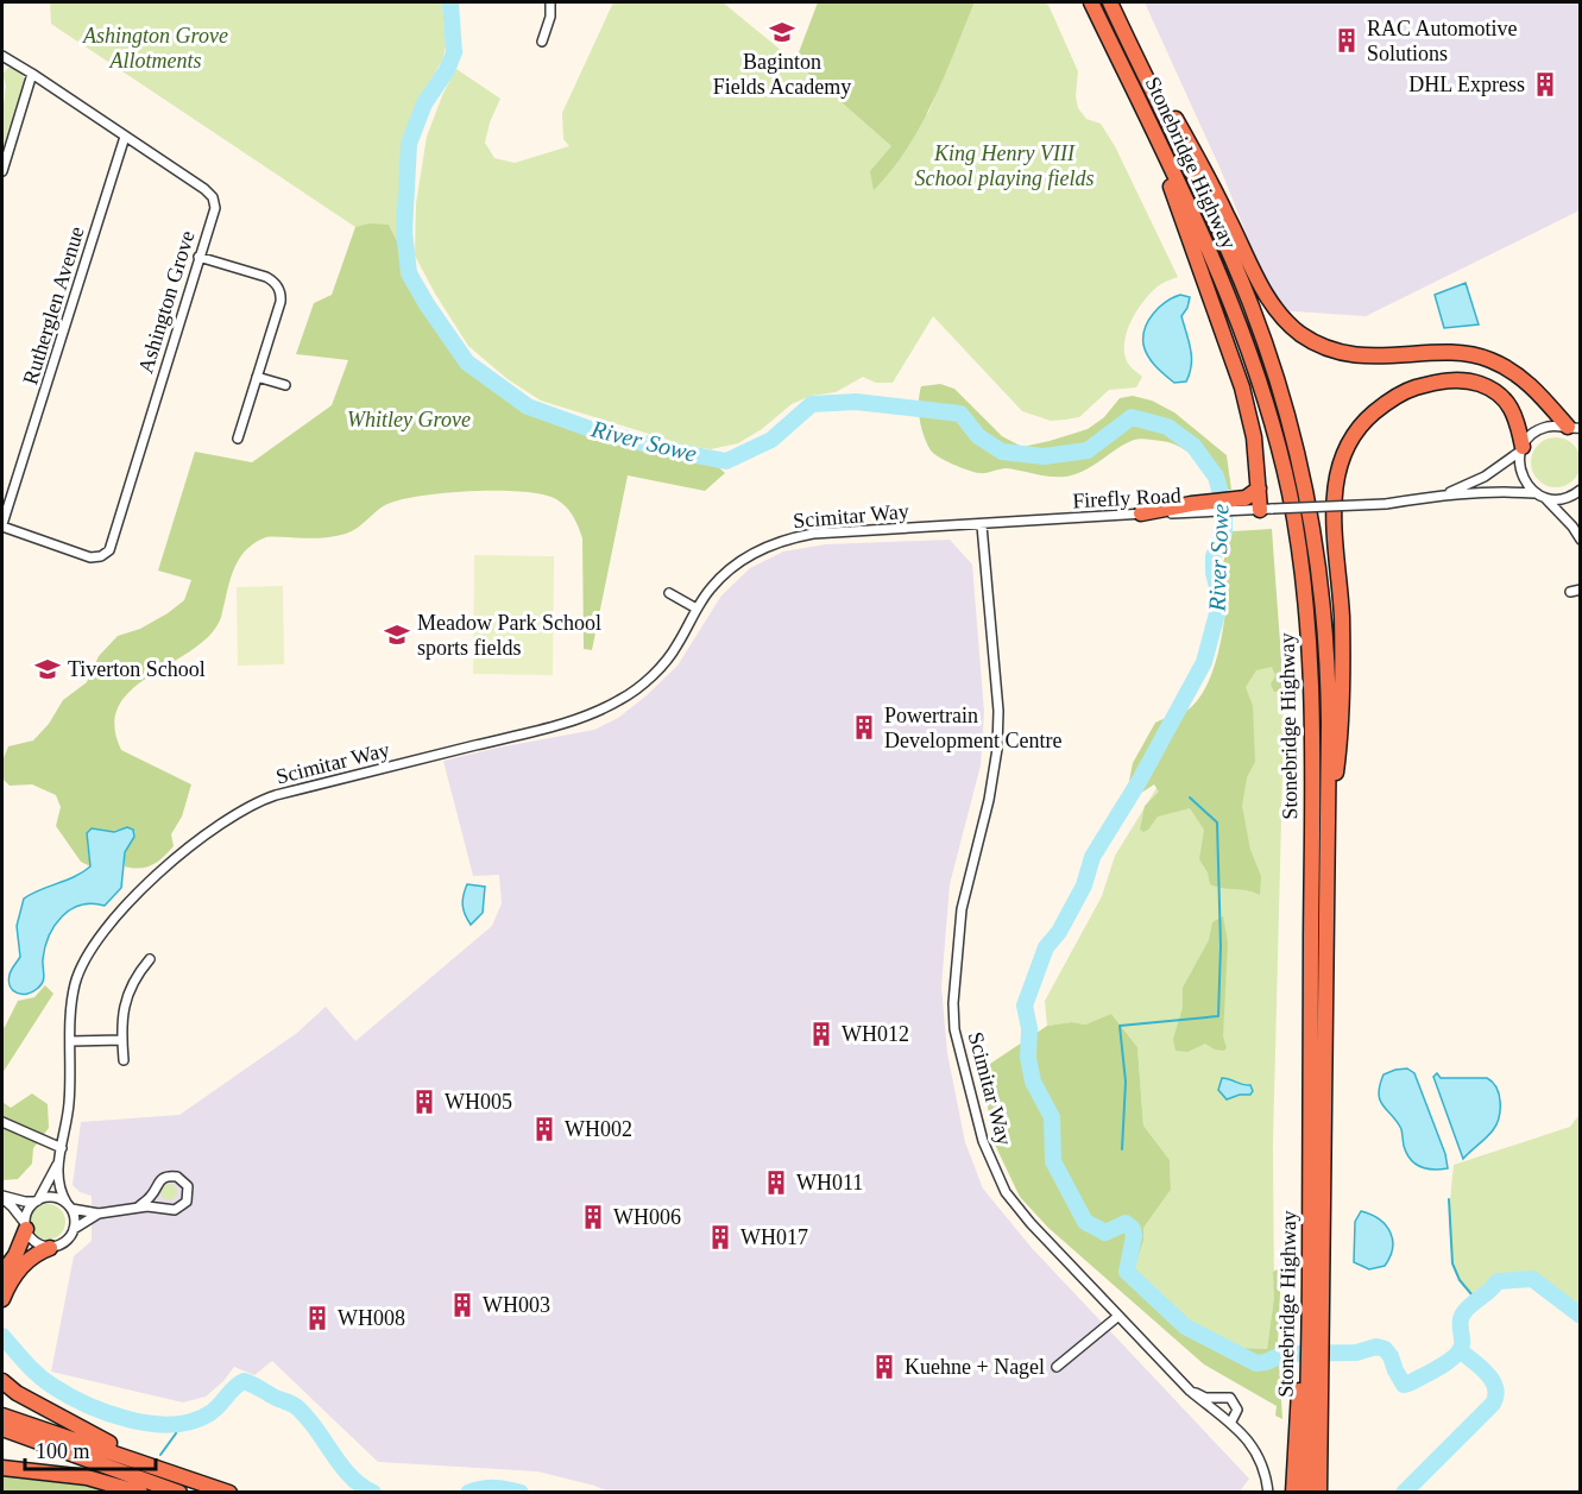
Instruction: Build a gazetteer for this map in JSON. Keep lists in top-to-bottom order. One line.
{"streets":{"highway":["Stonebridge Highway"],"street":["Ashington Grove","Rutherglen Avenue","Firefly Road","Scimitar Way"]},"crossings":[["Ashington Grove","Rutherglen Avenue"],["Firefly Road","Scimitar Way"]],"water":["River Sowe"],"parks":["Ashington Grove Allotments","King Henry VIII School playing fields","Whitley Grove"],"places":{"school or university":["Baginton Fields Academy","Meadow Park School sports fields","Tiverton School"],"building":["RAC Automotive Solutions","DHL Express","Powertrain Development Centre","WH012","WH005","WH002","WH011","WH006","WH017","WH003","WH008","Kuehne + Nagel"]},"scale_bar":"100 m"}
